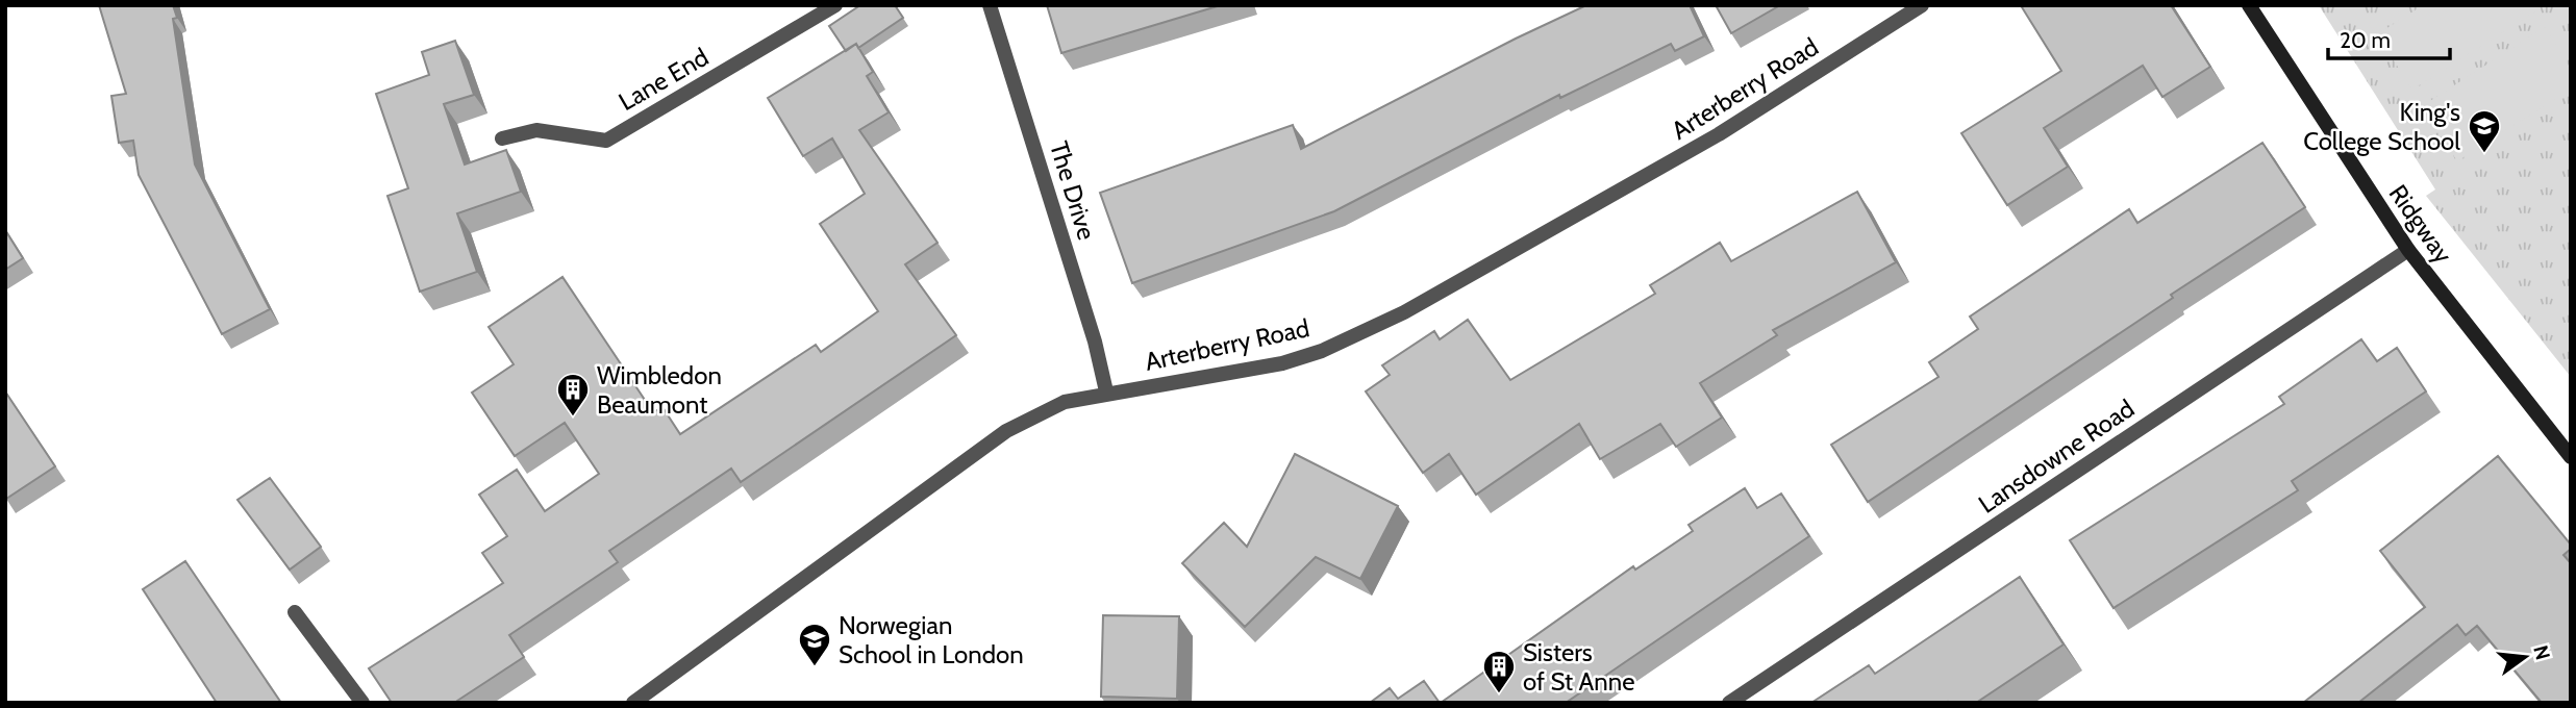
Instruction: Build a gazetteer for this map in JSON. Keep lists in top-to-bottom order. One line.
{"streets":{"street":["Lane End","Arterberry Road","The Drive","Ridgway","Lansdowne Road"]},"crossings":[["Arterberry Road","The Drive"],["Ridgway","Lansdowne Road"]],"places":{"school or university":["King's College School","Norwegian School in London"],"building":["Wimbledon Beaumont","Sisters of St Anne"]},"scale_bar":"20 m","north":"right"}
